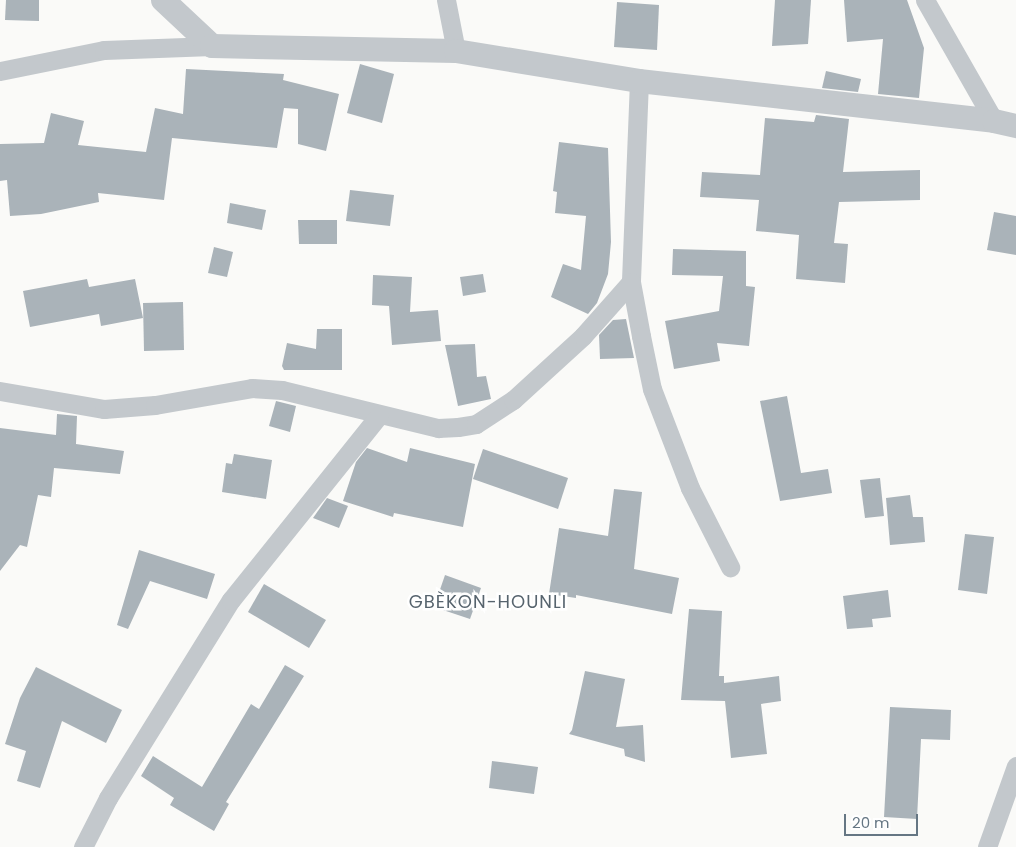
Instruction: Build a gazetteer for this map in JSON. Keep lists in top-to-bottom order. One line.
{"districts":["GBÈKON-HOUNLI"],"scale_bar":"20 m"}
